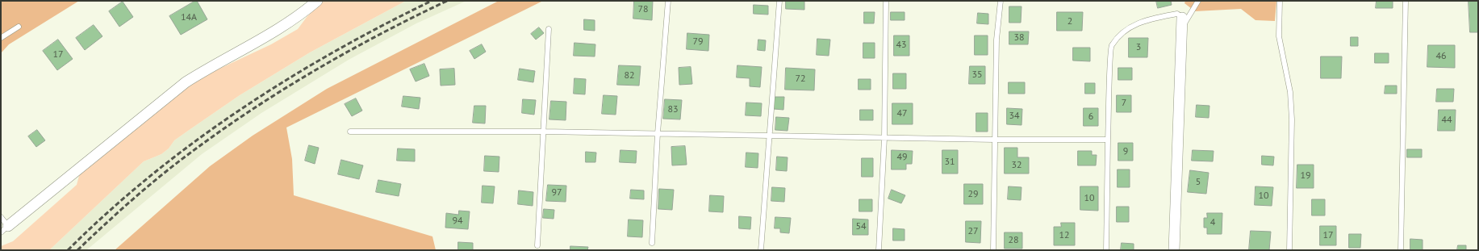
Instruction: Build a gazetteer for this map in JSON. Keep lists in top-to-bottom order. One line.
{"house_numbers":["78","14А","2","38","79","43","3","17","46","35","82","72","7","83","47","34","6","44","9","49","31","32","19","5","97","29","10","10","94","4","54","27","12","17","28"]}
